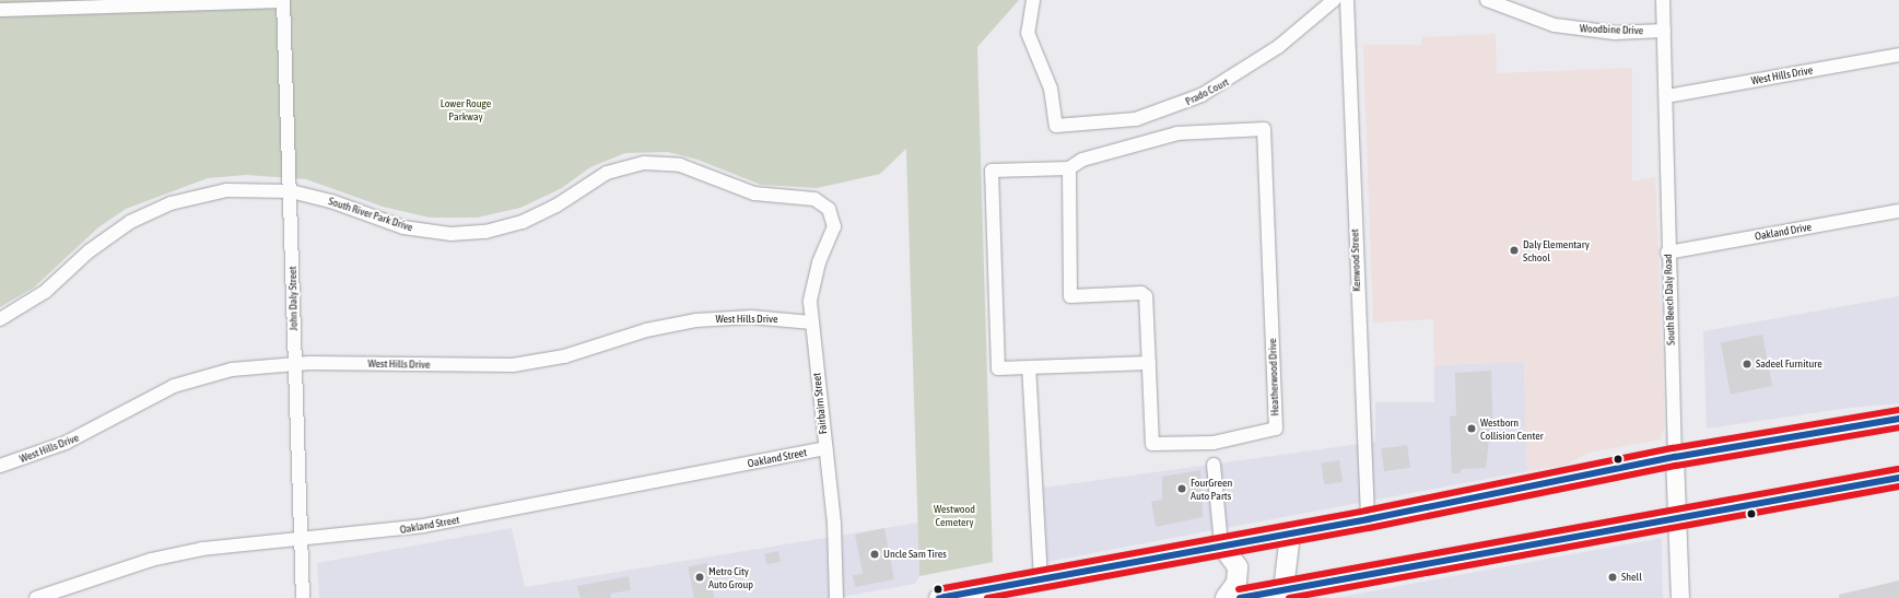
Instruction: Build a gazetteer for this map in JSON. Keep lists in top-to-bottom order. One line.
{"streets":{"main road":["South Beech Daly Road"],"street":["Woodbine Drive","West Hills Drive","Prado Court","South River Park Drive","Oakland Drive","Kenwood Street","John Daly Street","Heatherwood Drive","Fairbairn Street","Oakland Street"]},"crossings":[["Woodbine Drive","South Beech Daly Road"],["West Hills Drive","John Daly Street"],["West Hills Drive","South Beech Daly Road"],["West Hills Drive","Fairbairn Street"],["South River Park Drive","John Daly Street"],["South River Park Drive","Fairbairn Street"],["Oakland Drive","South Beech Daly Road"],["John Daly Street","Oakland Street"],["Fairbairn Street","Oakland Street"]],"parks":["Lower Rouge Parkway","Westwood Cemetery"],"places":["Daly Elementary School","Sadeel Furniture","Westborn Collision Center","FourGreen Auto Parts","Uncle Sam Tires","Metro City Auto Group","Shell"]}
